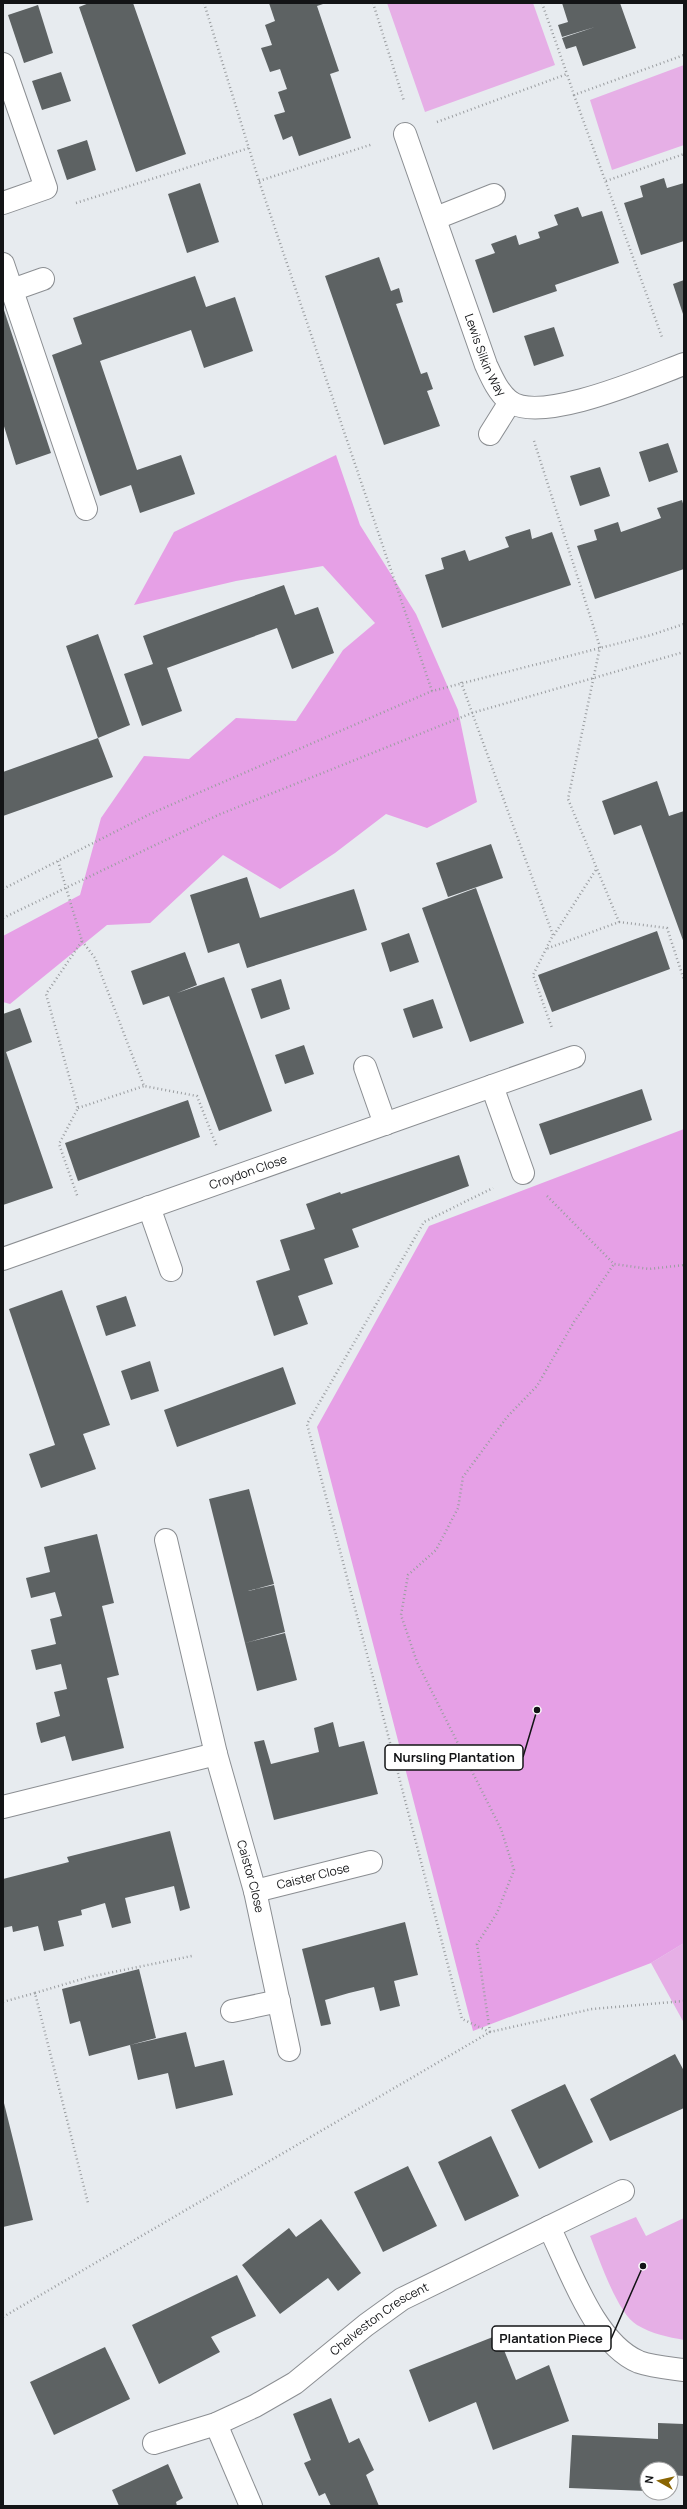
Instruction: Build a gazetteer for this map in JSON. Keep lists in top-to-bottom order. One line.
{"streets":{"street":["Lewis Silkin Way","Croydon Close","Caister Close","Caistor Close","Chelveston Crescent"]},"crossings":[["Caister Close","Caistor Close"]],"places":["Nursling Plantation","Plantation Piece"],"north":"left"}
